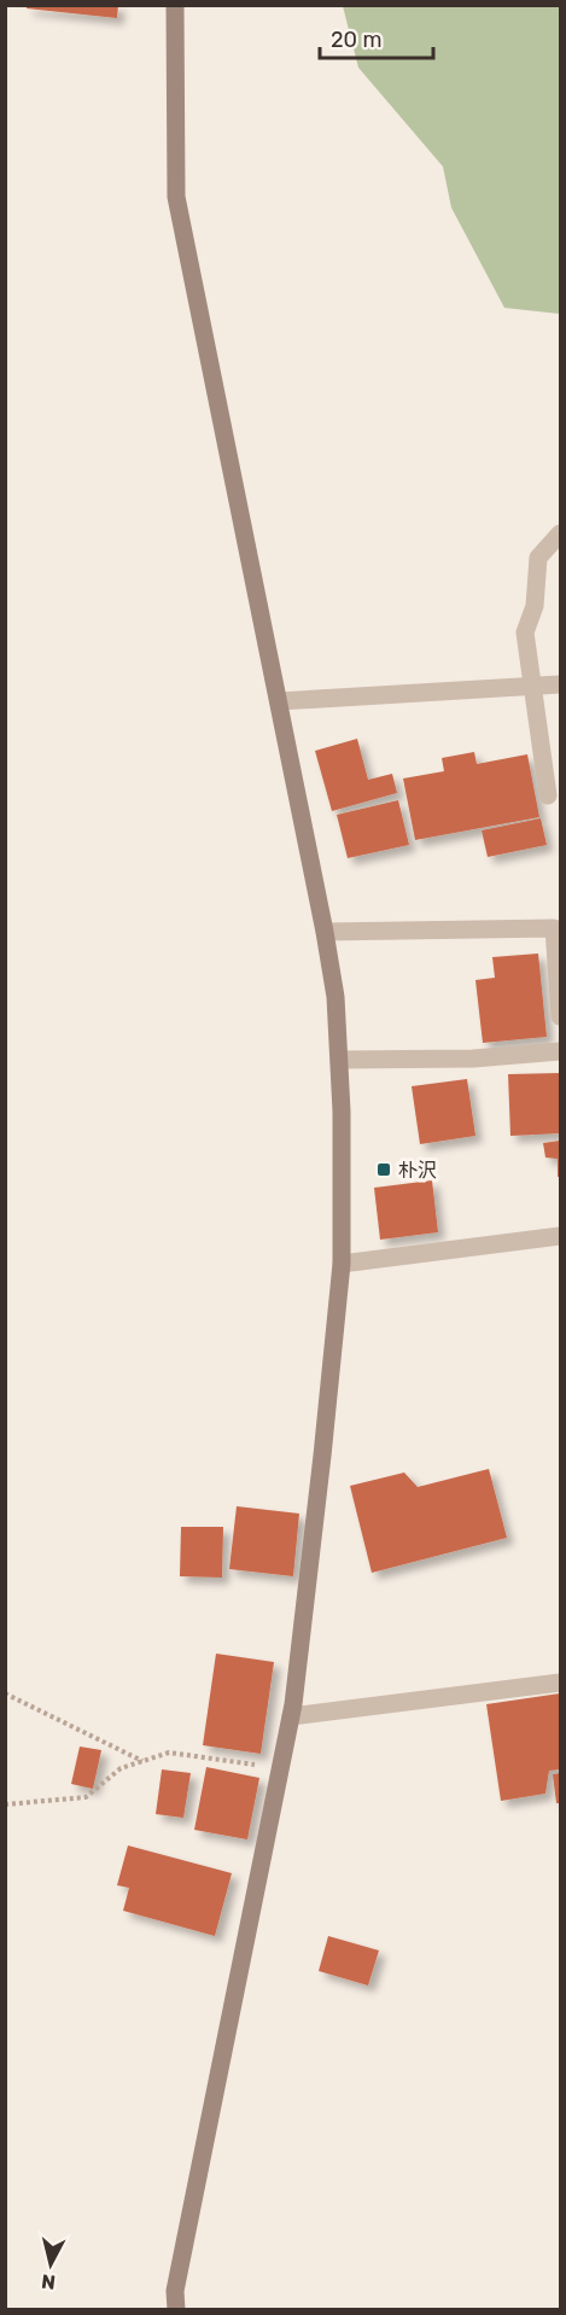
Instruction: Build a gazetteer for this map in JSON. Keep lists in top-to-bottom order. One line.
{"places":{"transit":["朴沢"]},"scale_bar":"20 m","north":"bottom"}
